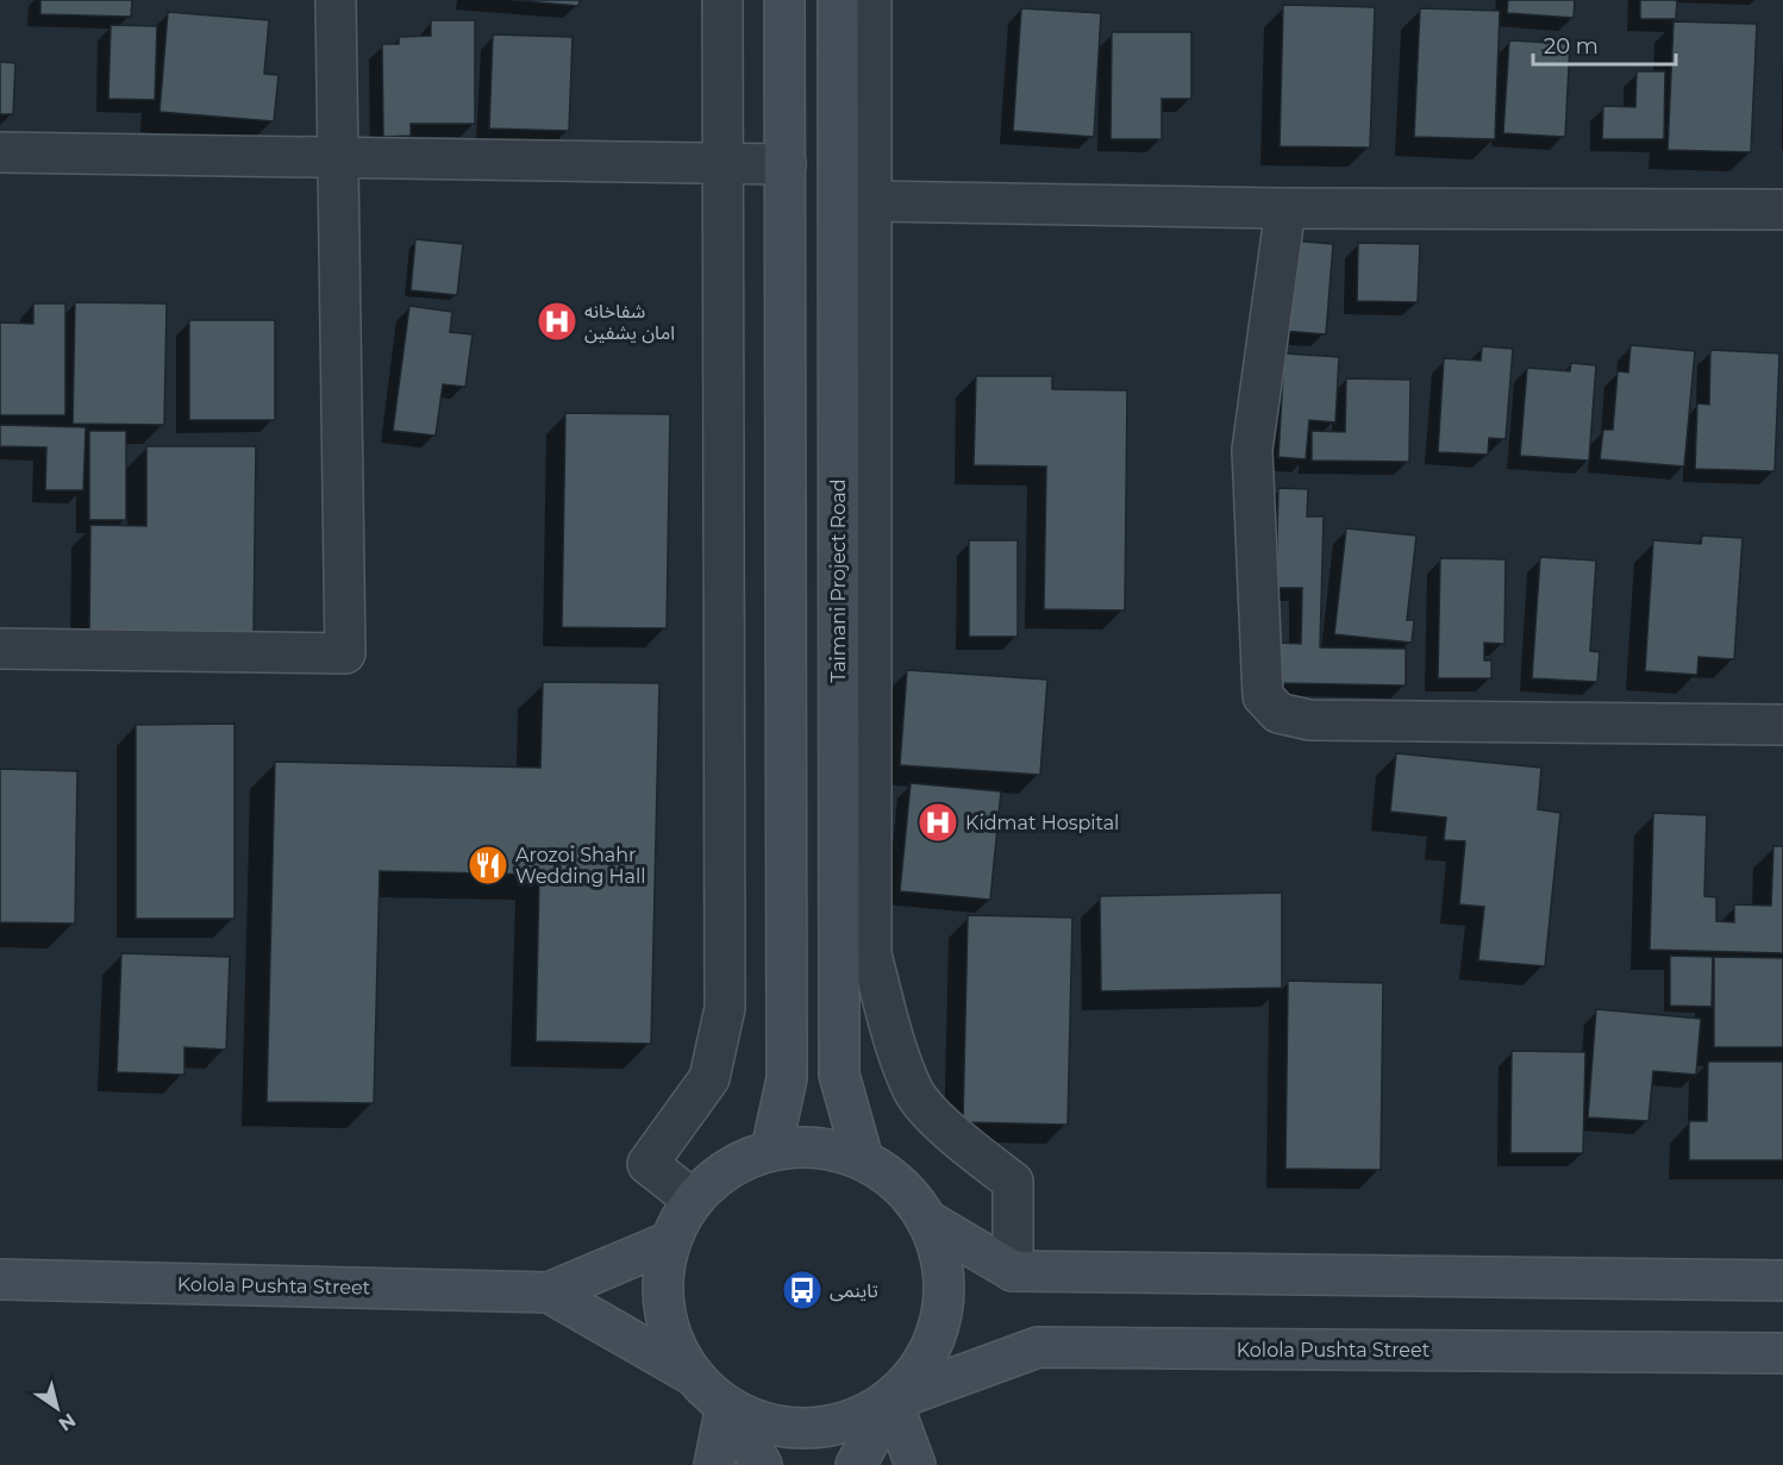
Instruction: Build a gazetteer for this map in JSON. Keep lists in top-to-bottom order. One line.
{"streets":{"main road":["Taimani Project Road","Kolola Pushta Street"]},"places":{"hospital":["شفاخانه امان یشفین","Kidmat Hospital"],"restaurant":["Arozoi Shahr Wedding Hall"],"bus stop":["تاینمی"]},"scale_bar":"20 m","north":"bottom right"}
